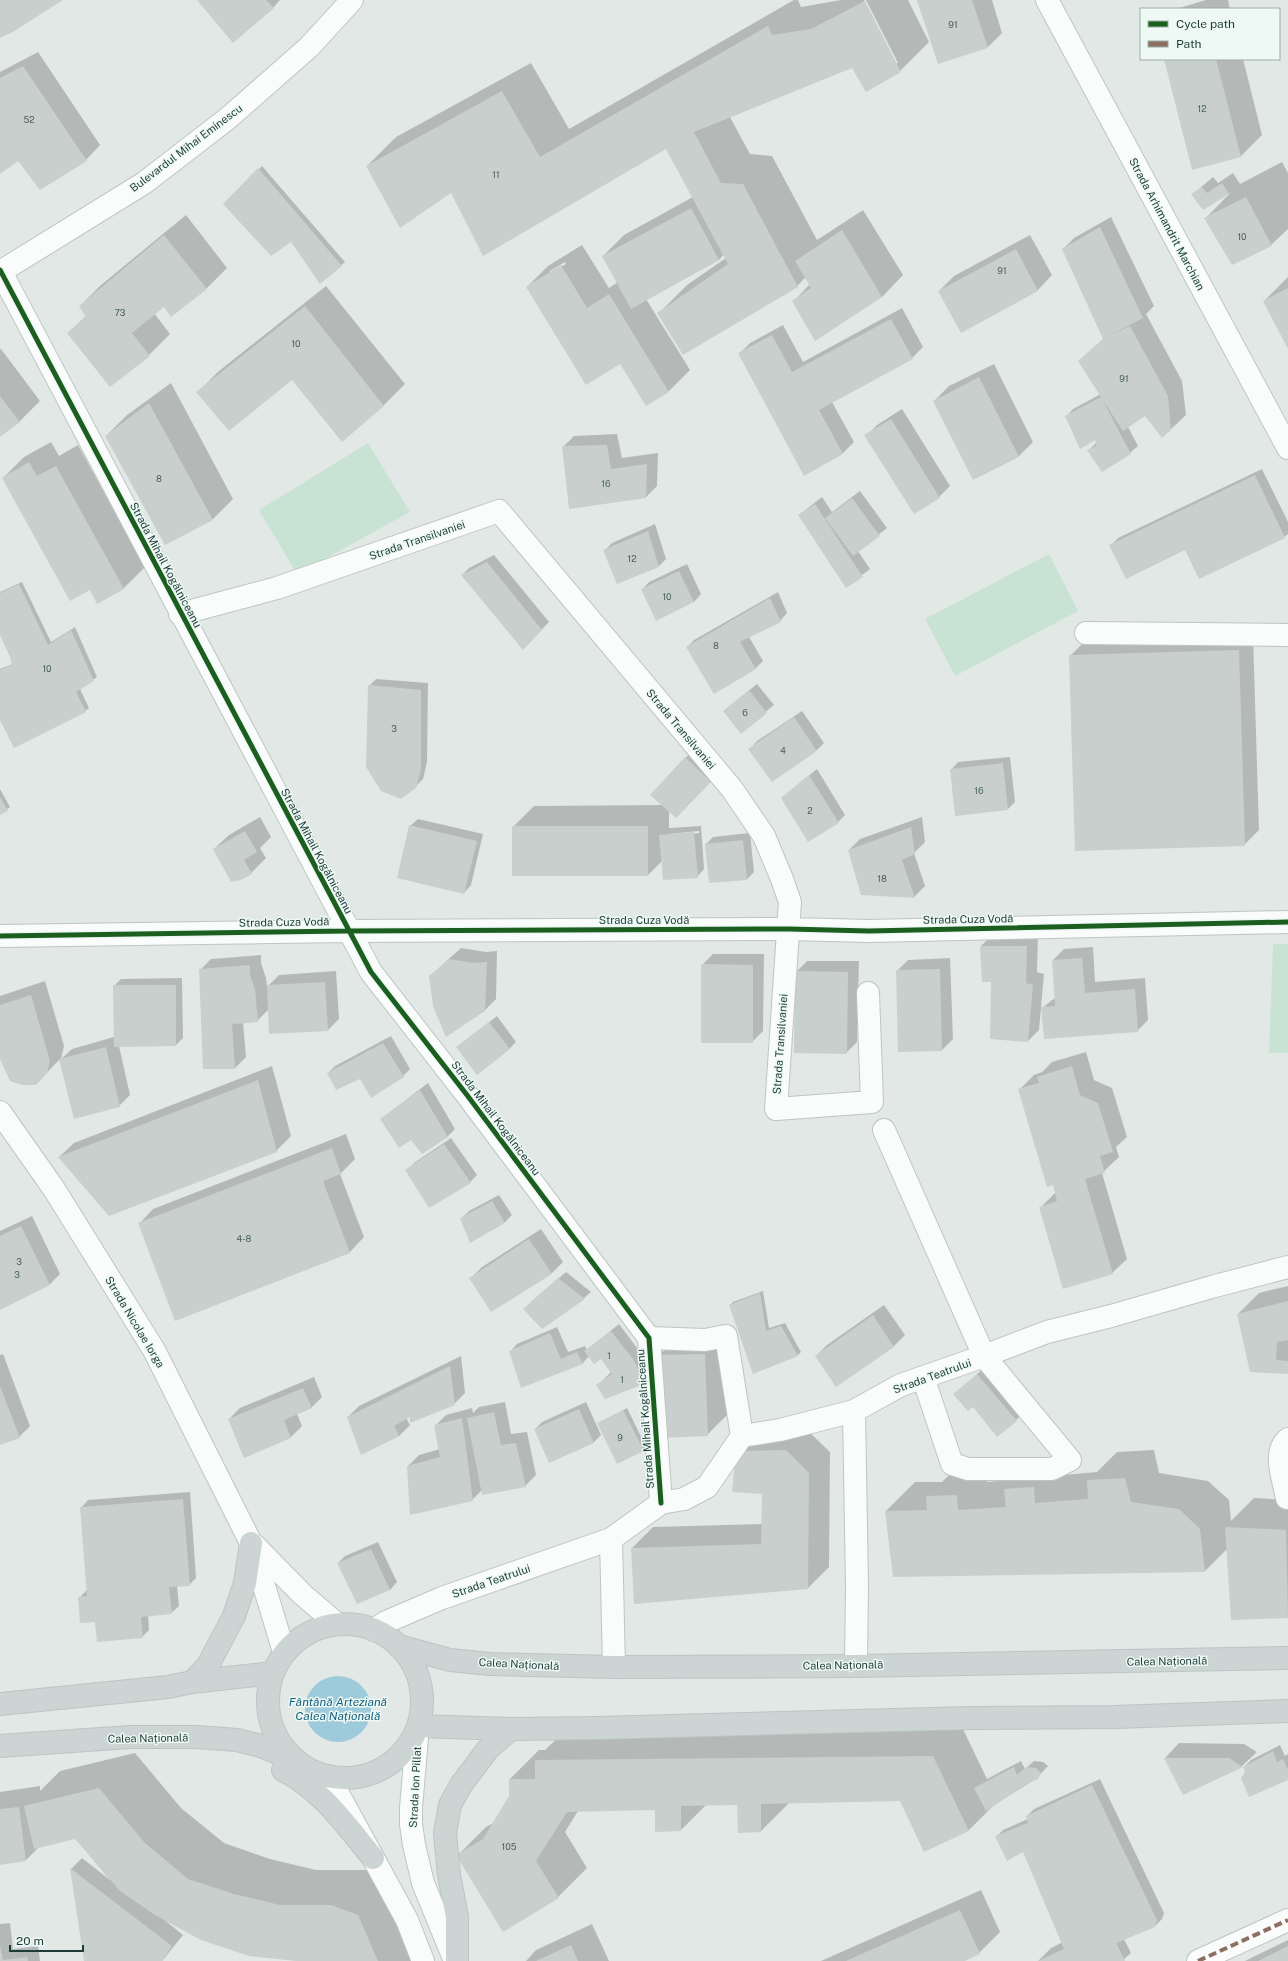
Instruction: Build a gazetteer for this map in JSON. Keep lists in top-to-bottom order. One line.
{"streets":{"main road":["Calea Națională"],"street":["Bulevardul Mihai Eminescu","Strada Arhimandrit Marchian","Strada Transilvaniei","Strada Mihail Kogălniceanu","Strada Cuza Vodă","Strada Nicolae Iorga","Strada Teatrului","Strada Ion Pillat"]},"crossings":[["Bulevardul Mihai Eminescu","Strada Mihail Kogălniceanu"],["Strada Transilvaniei","Strada Mihail Kogălniceanu"],["Strada Transilvaniei","Strada Cuza Vodă"],["Strada Mihail Kogălniceanu","Strada Cuza Vodă"],["Strada Mihail Kogălniceanu","Strada Teatrului"]],"water":["Fântână Arteziană Calea Națională"],"house_numbers":["91","12","52","11","10","91","73","10","91","8","16","12","10","8","10","6","3","4","16","2","18","4-8","3","3","1","1","9","105"],"legend":["Cycle path","Path"],"scale_bar":"20 m"}
